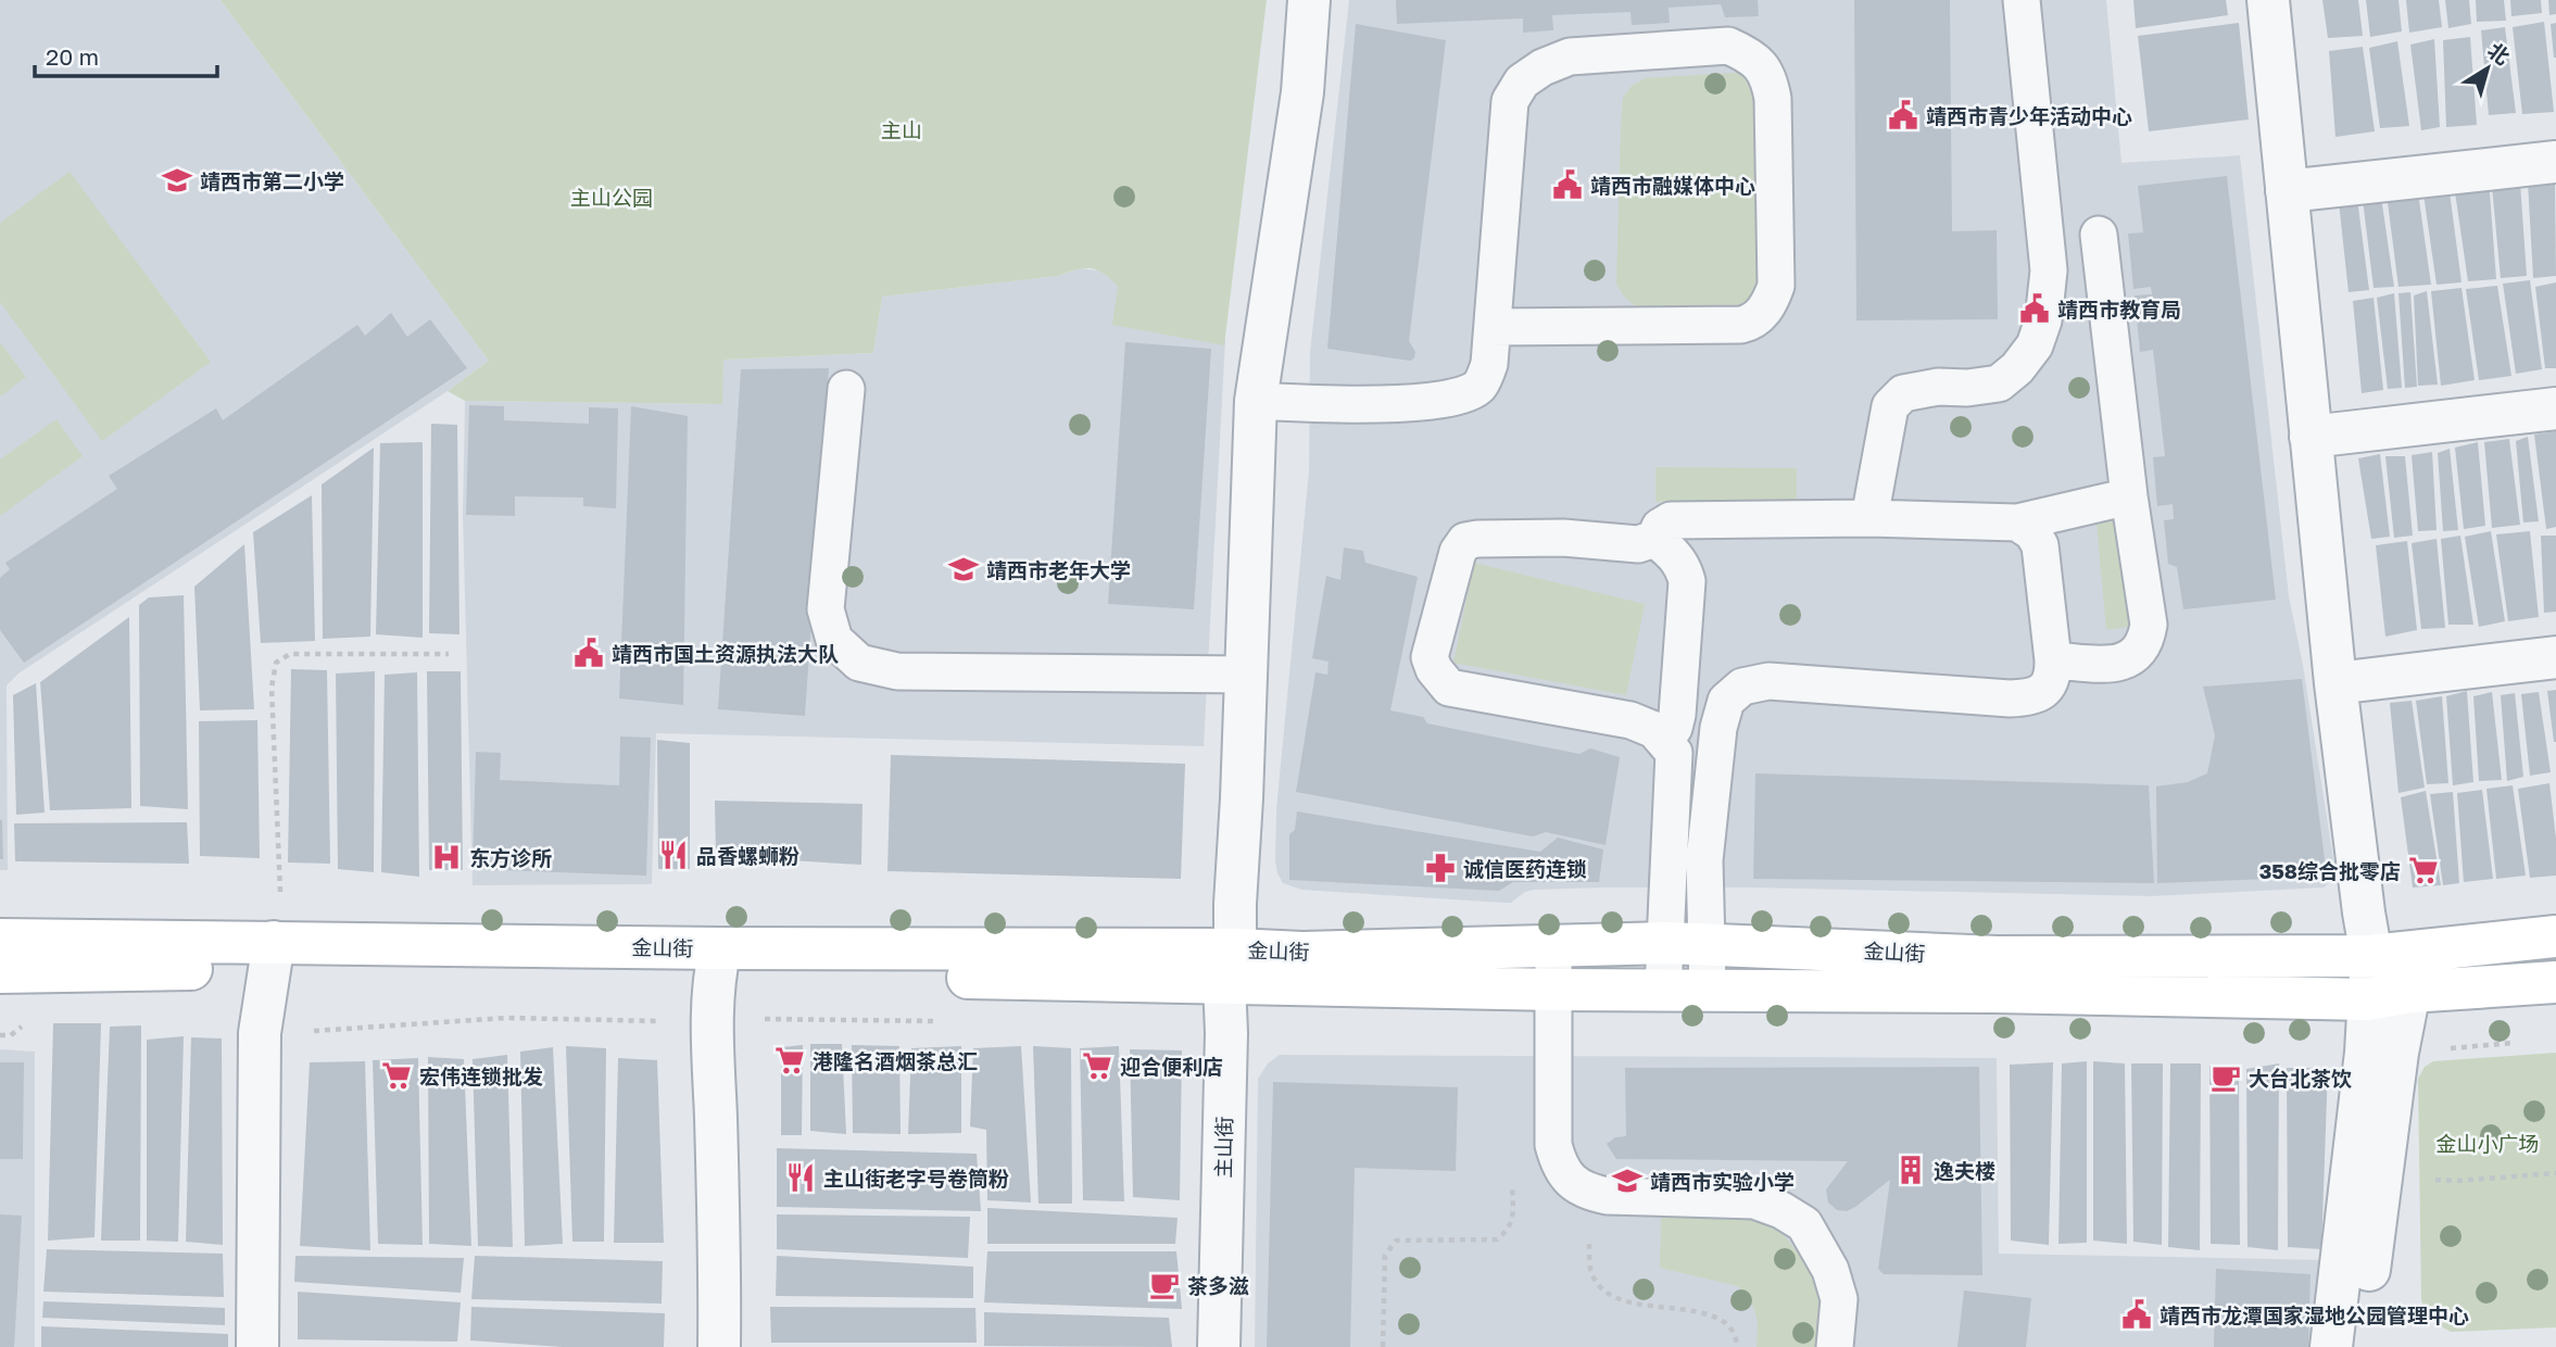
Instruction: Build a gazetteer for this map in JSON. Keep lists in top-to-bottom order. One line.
{"streets":{"main road":["金山街"],"street":["主山街"]},"crossings":[["金山街","主山街"]],"parks":["主山","主山公园","金山小广场"],"places":{"public building":["靖西市青少年活动中心","靖西市融媒体中心","靖西市教育局","靖西市国土资源执法大队","靖西市龙潭国家湿地公园管理中心"],"school or university":["靖西市第二小学","靖西市老年大学","靖西市实验小学"],"restaurant":["品香螺蛳粉","主山街老字号卷筒粉"],"hospital":["东方诊所"],"pharmacy":["诚信医药连锁"],"supermarket":["358综合批零店","港隆名酒烟茶总汇","迎合便利店","宏伟连锁批发"],"cafe":["大台北茶饮","茶多滋"],"building":["逸夫楼"]},"scale_bar":"20 m","north":"top right"}
